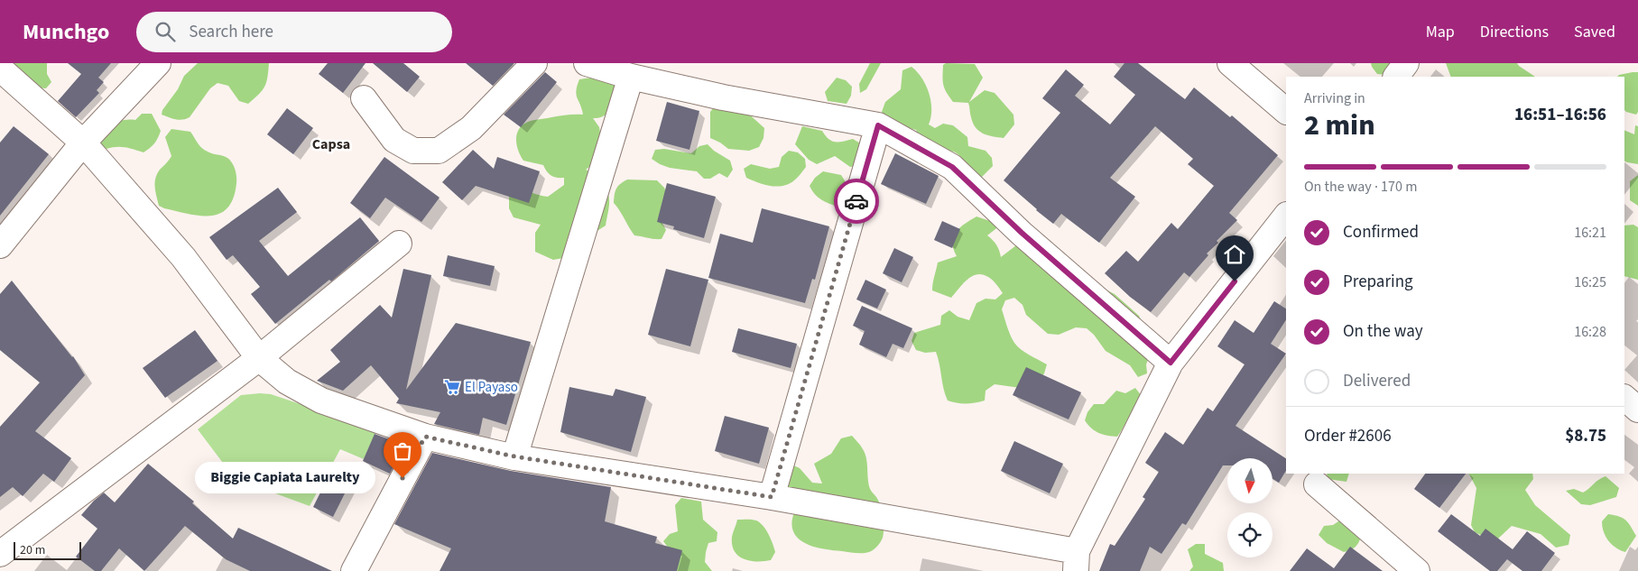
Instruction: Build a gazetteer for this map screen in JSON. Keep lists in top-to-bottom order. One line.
{"districts":["Capsa"],"places":{"supermarket":["El Payaso"],"other":["Biggie Capiata Laurelty"]},"scale_bar":"20 m","north":"bottom","page":{"header":"Munchgo","search":"Search here","nav":["Map","Directions","Saved"],"heading":["2 min","Arriving in","16:51–16:56"],"panel":["Order #2606","$8.75"],"bar":"On the way · 170 m","list":[["Confirmed","16:21"],["Preparing","16:25"],["On the way","16:28"],"Delivered"],"bubble":"Biggie Capiata Laurelty","scale":"20 m"}}
